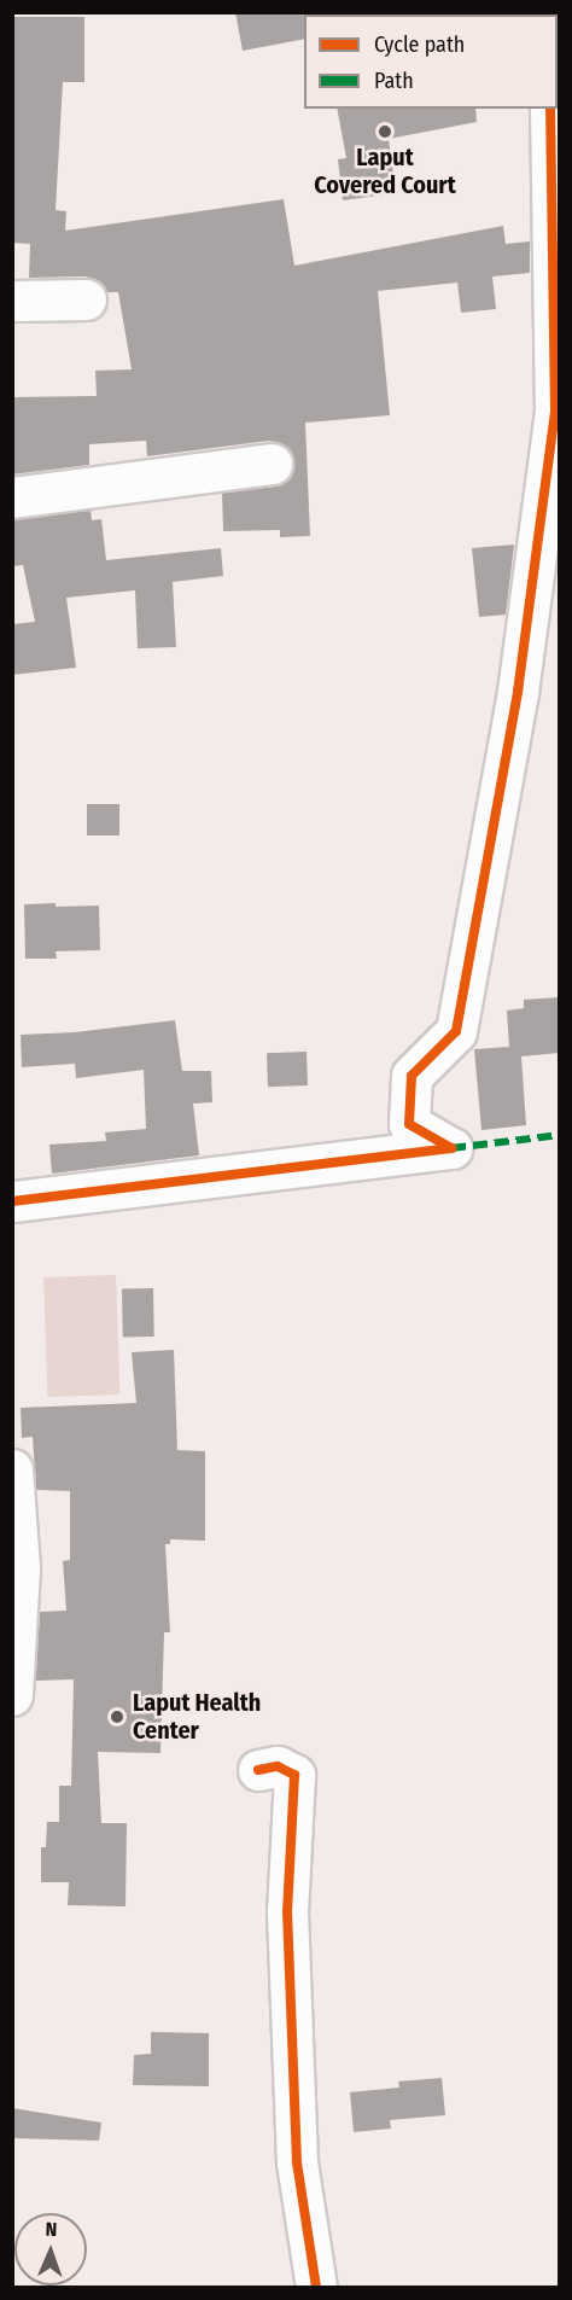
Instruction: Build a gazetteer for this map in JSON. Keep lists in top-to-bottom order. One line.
{"places":["Laput Covered Court","Laput Health Center"],"legend":["Cycle path","Path"],"north":"top"}
